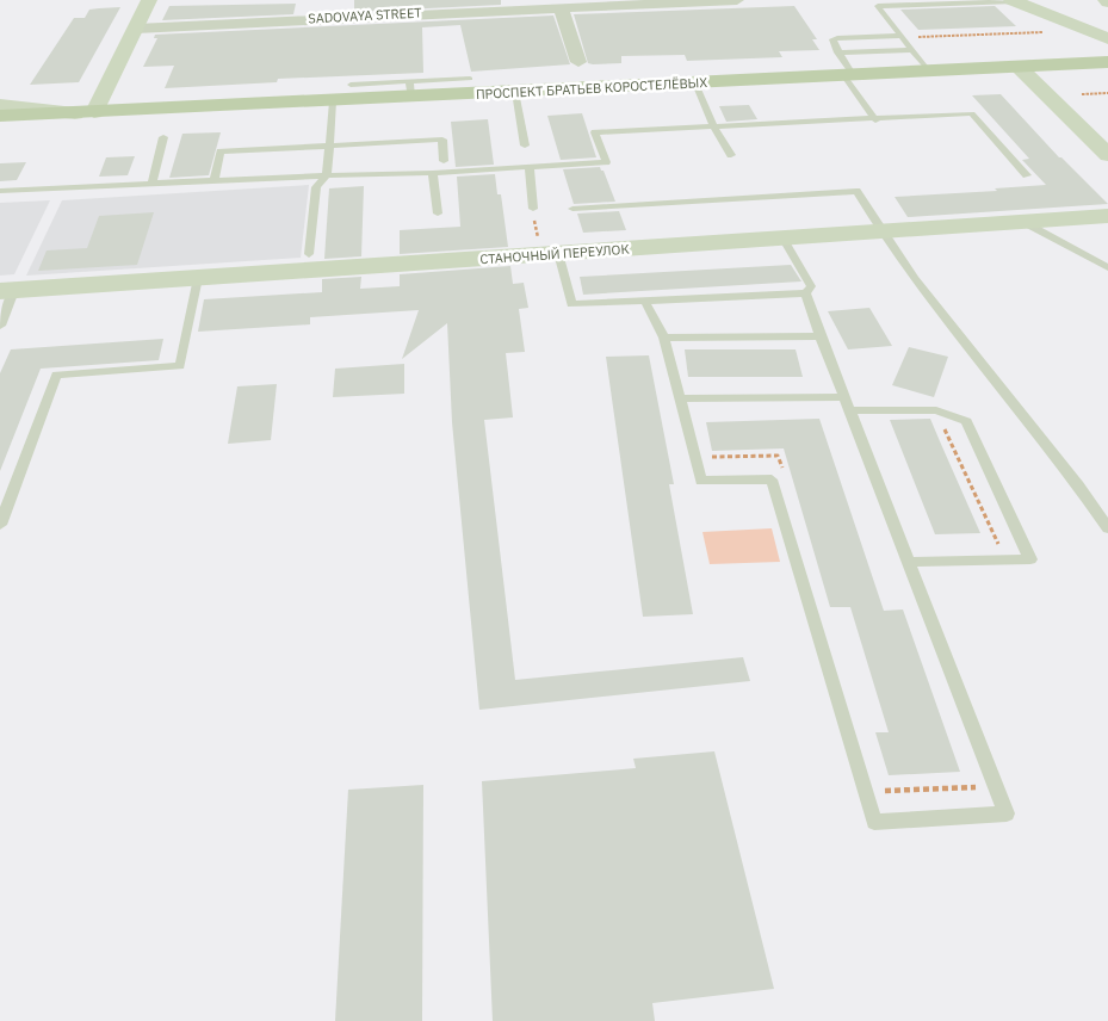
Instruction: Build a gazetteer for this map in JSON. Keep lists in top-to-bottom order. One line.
{"streets":{"main road":["ПРОСПЕКТ БРАТЬЕВ КОРОСТЕЛЁВЫХ","СТАНОЧНЫЙ ПЕРЕУЛОК"],"street":["SADOVAYA STREET"]}}
